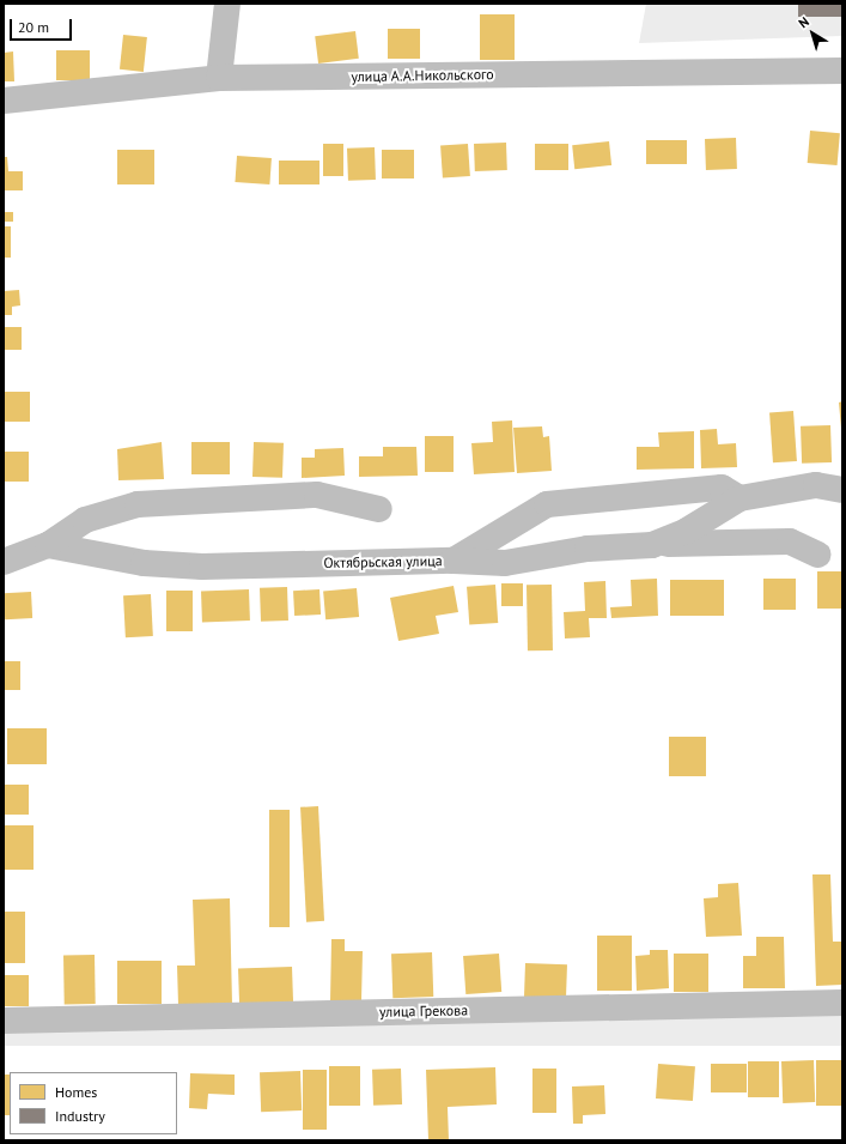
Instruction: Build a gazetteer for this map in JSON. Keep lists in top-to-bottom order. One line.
{"streets":{"street":["улица А.А.Никольского","Октябрьская улица","улица Грекова"]},"legend":["Homes","Industry"],"scale_bar":"20 m","north":"top left"}
